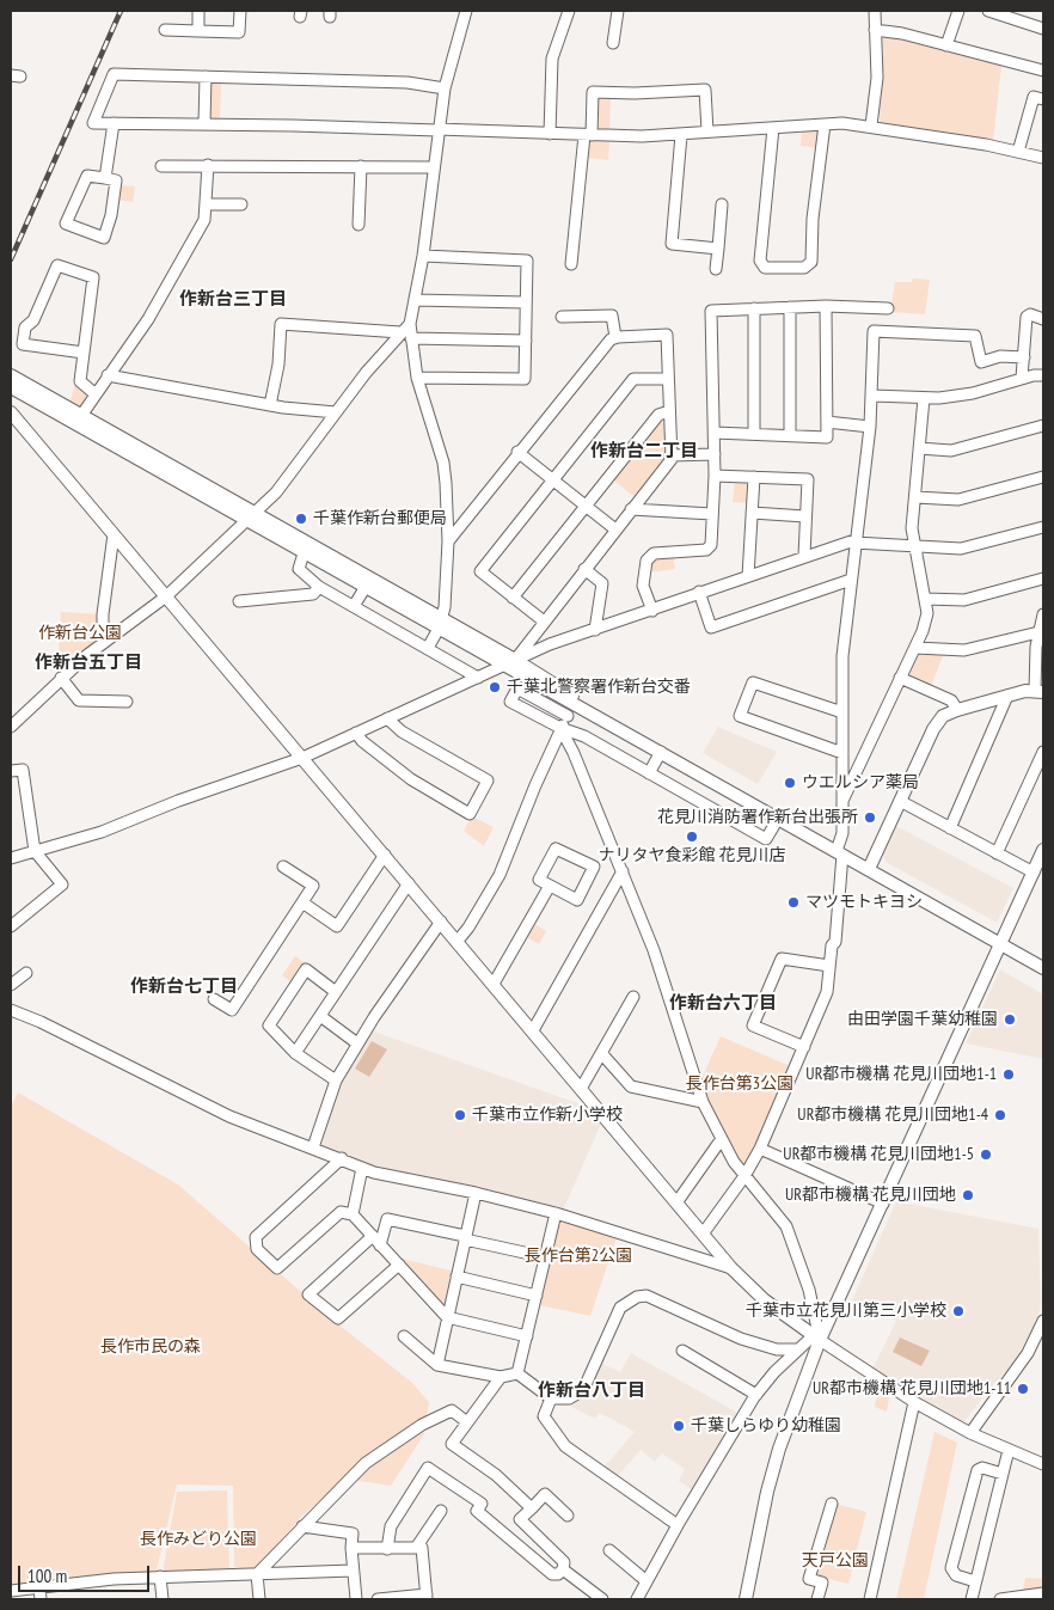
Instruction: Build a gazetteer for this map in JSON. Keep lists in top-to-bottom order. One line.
{"districts":["作新台三丁目","作新台二丁目","作新台五丁目","作新台七丁目","作新台六丁目","作新台八丁目"],"parks":["作新台公園","長作台第3公園","長作台第2公園","長作市民の森","長作みどり公園","天戸公園"],"places":["千葉作新台郵便局","千葉北警察署作新台交番","ウエルシア薬局","花見川消防署作新台出張所","ナリタヤ食彩館 花見川店","マツモトキヨシ","由田学園千葉幼稚園","UR都市機構 花見川団地1-1","千葉市立作新小学校","UR都市機構 花見川団地1-4","UR都市機構 花見川団地1-5","UR都市機構 花見川団地","千葉市立花見川第三小学校","UR都市機構 花見川団地1-11","千葉しらゆり幼稚園"],"scale_bar":"100 m"}
